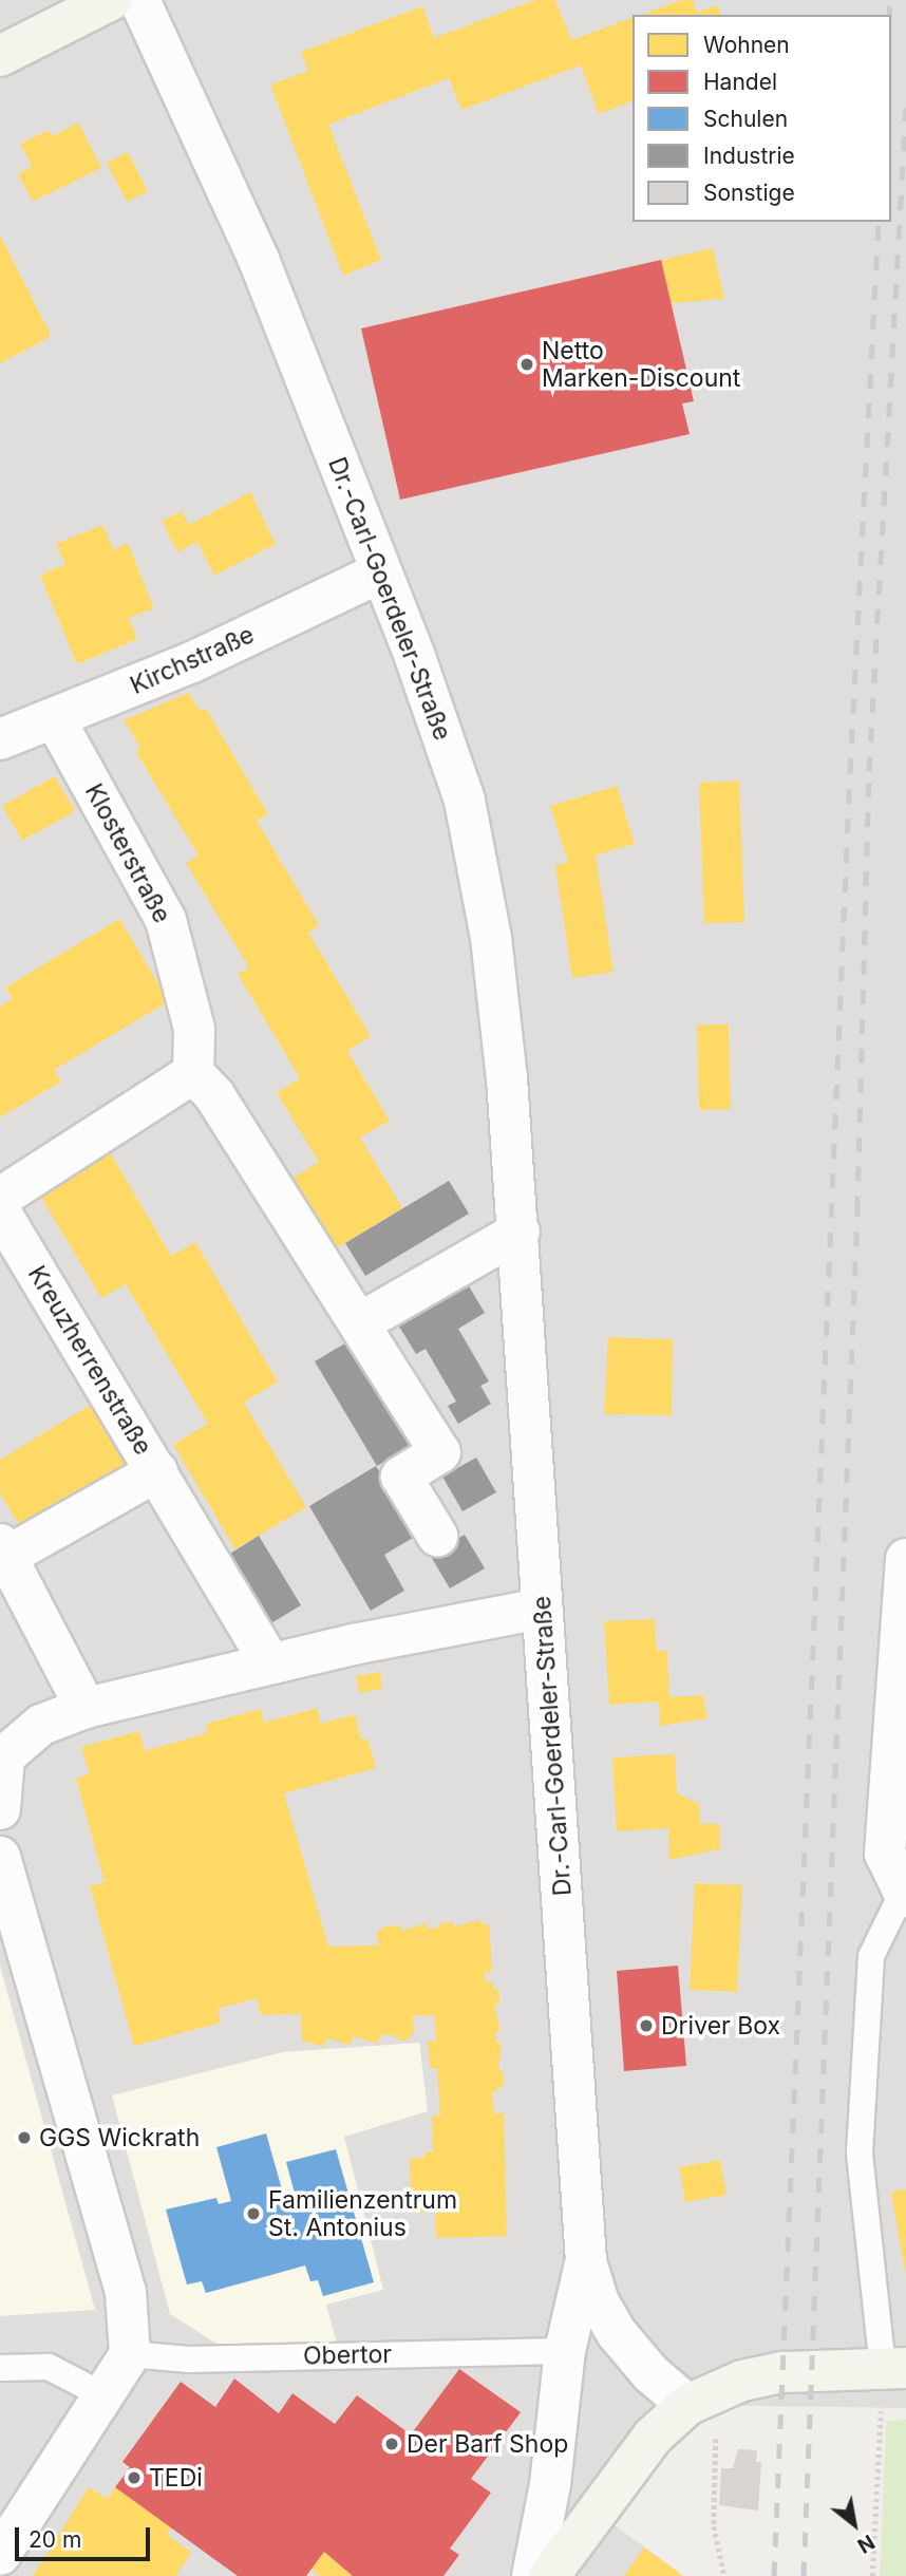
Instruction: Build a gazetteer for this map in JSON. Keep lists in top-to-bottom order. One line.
{"streets":{"street":["Dr.-Carl-Goerdeler-Straße","Kirchstraße","Klosterstraße","Kreuzherrenstraße"],"lane":["Obertor"]},"crossings":[["Dr.-Carl-Goerdeler-Straße","Kirchstraße"],["Dr.-Carl-Goerdeler-Straße","Obertor"],["Kirchstraße","Klosterstraße"]],"places":["Netto Marken-Discount","Driver Box","GGS Wickrath","Familienzentrum St. Antonius","Der Barf Shop","TEDi"],"legend":["Wohnen","Handel","Schulen","Industrie","Sonstige"],"scale_bar":"20 m","north":"bottom right"}
